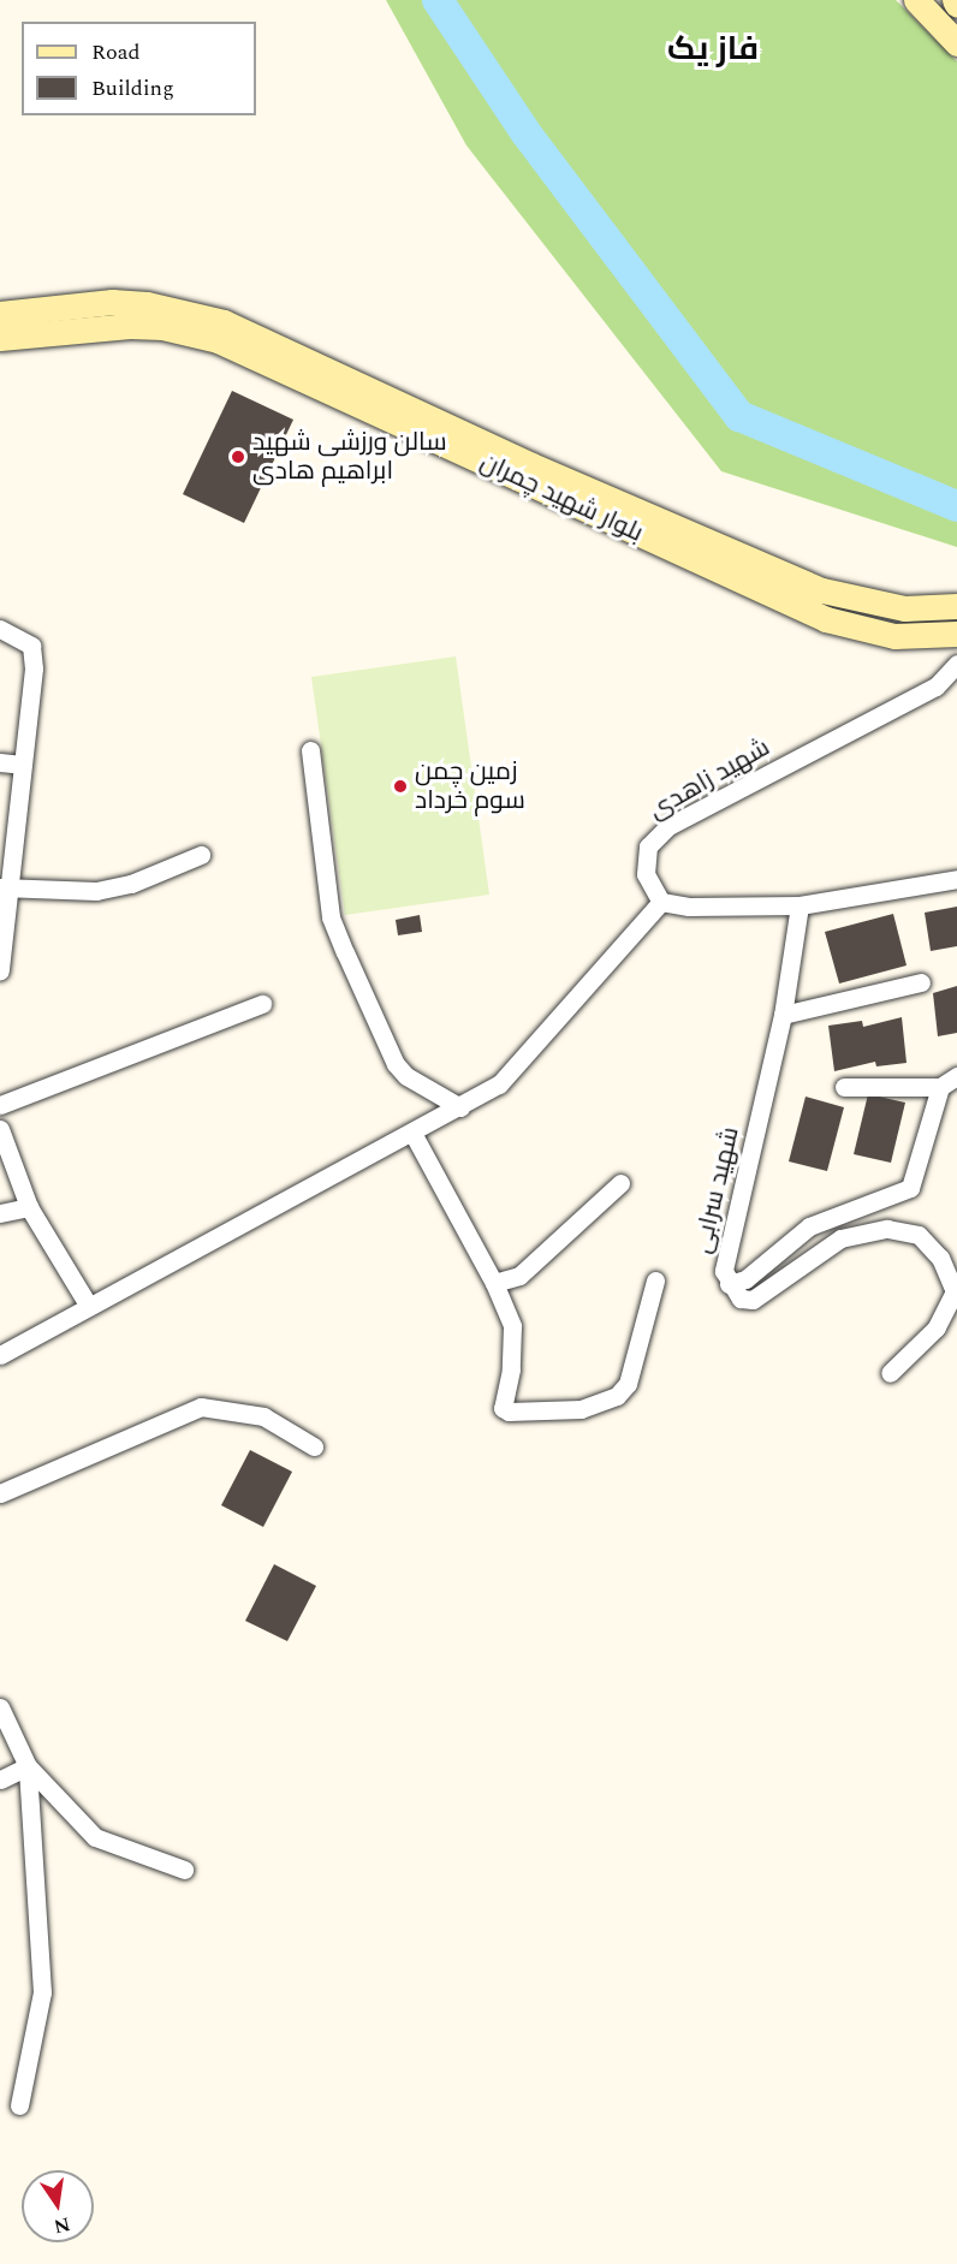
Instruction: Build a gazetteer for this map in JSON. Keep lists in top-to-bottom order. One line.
{"streets":{"main road":["بلوار شهید چمران"],"street":["شهید زاهدی","شهید سرابی"]},"districts":["فاز یک"],"places":["سالن ورزشی شهید ابراهیم هادی","زمین چمن سوم خرداد"],"legend":["Road","Building"],"north":"bottom"}
